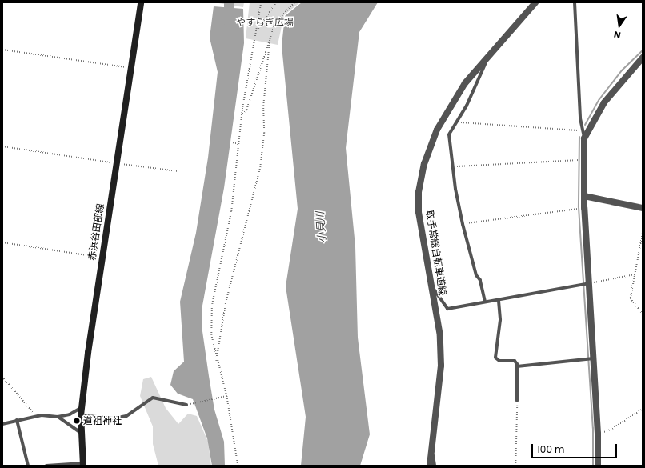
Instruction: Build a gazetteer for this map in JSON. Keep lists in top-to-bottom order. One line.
{"streets":{"main road":["赤浜谷田部線"],"street":["取手常総自転車道線"]},"water":["小貝川"],"parks":["やすらぎ広場"],"places":["道祖神社"],"scale_bar":"100 m","north":"bottom"}
